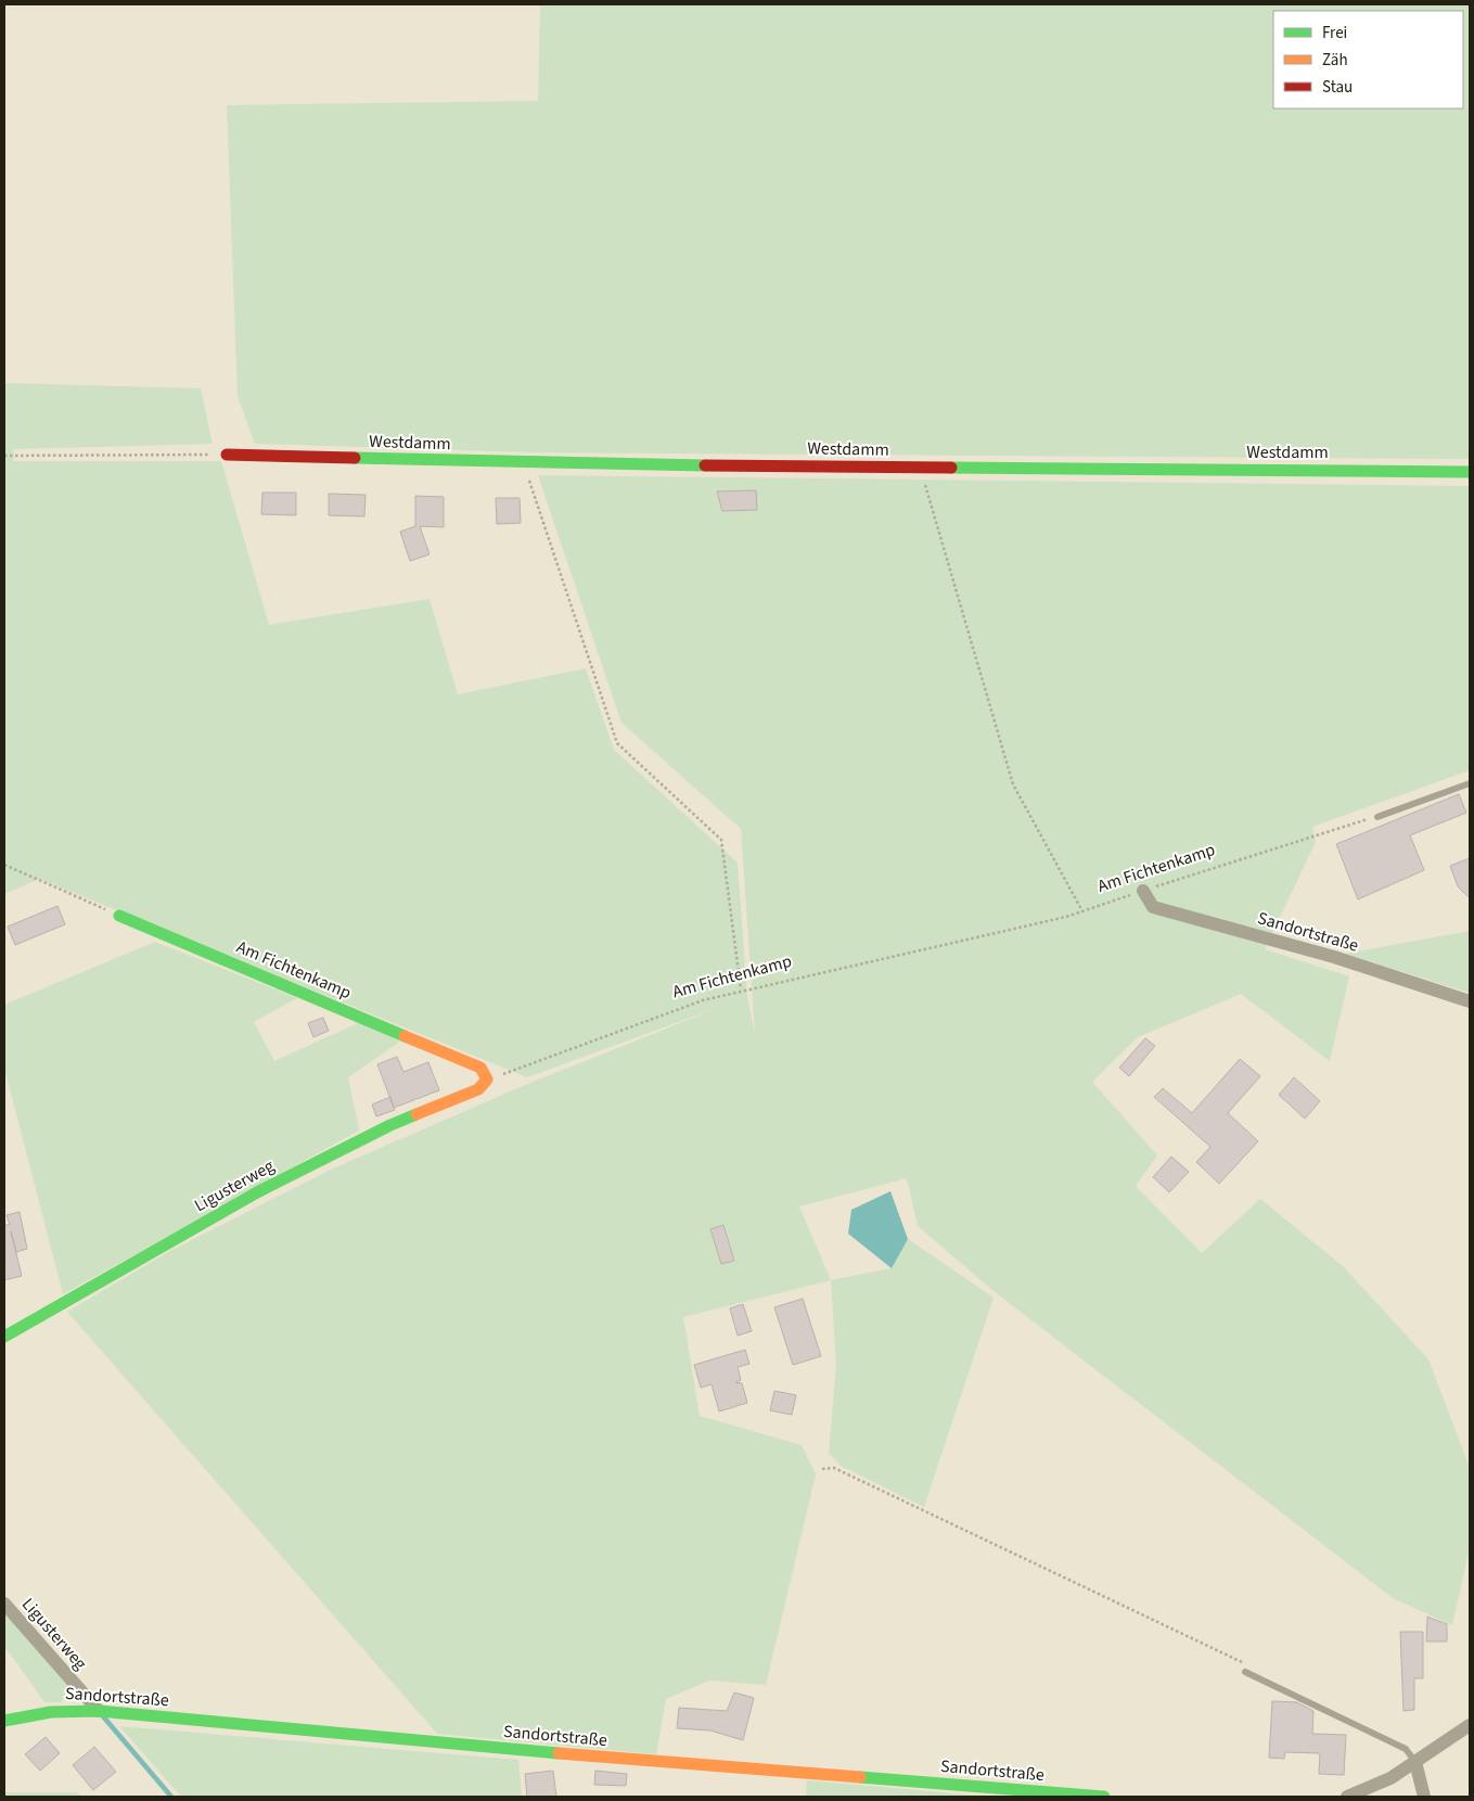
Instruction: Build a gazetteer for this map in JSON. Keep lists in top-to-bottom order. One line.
{"streets":{"street":["Westdamm","Am Fichtenkamp","Sandortstraße","Ligusterweg"]},"crossings":[["Am Fichtenkamp","Sandortstraße"],["Am Fichtenkamp","Ligusterweg"],["Sandortstraße","Ligusterweg"]],"legend":["Frei","Zäh","Stau"]}
